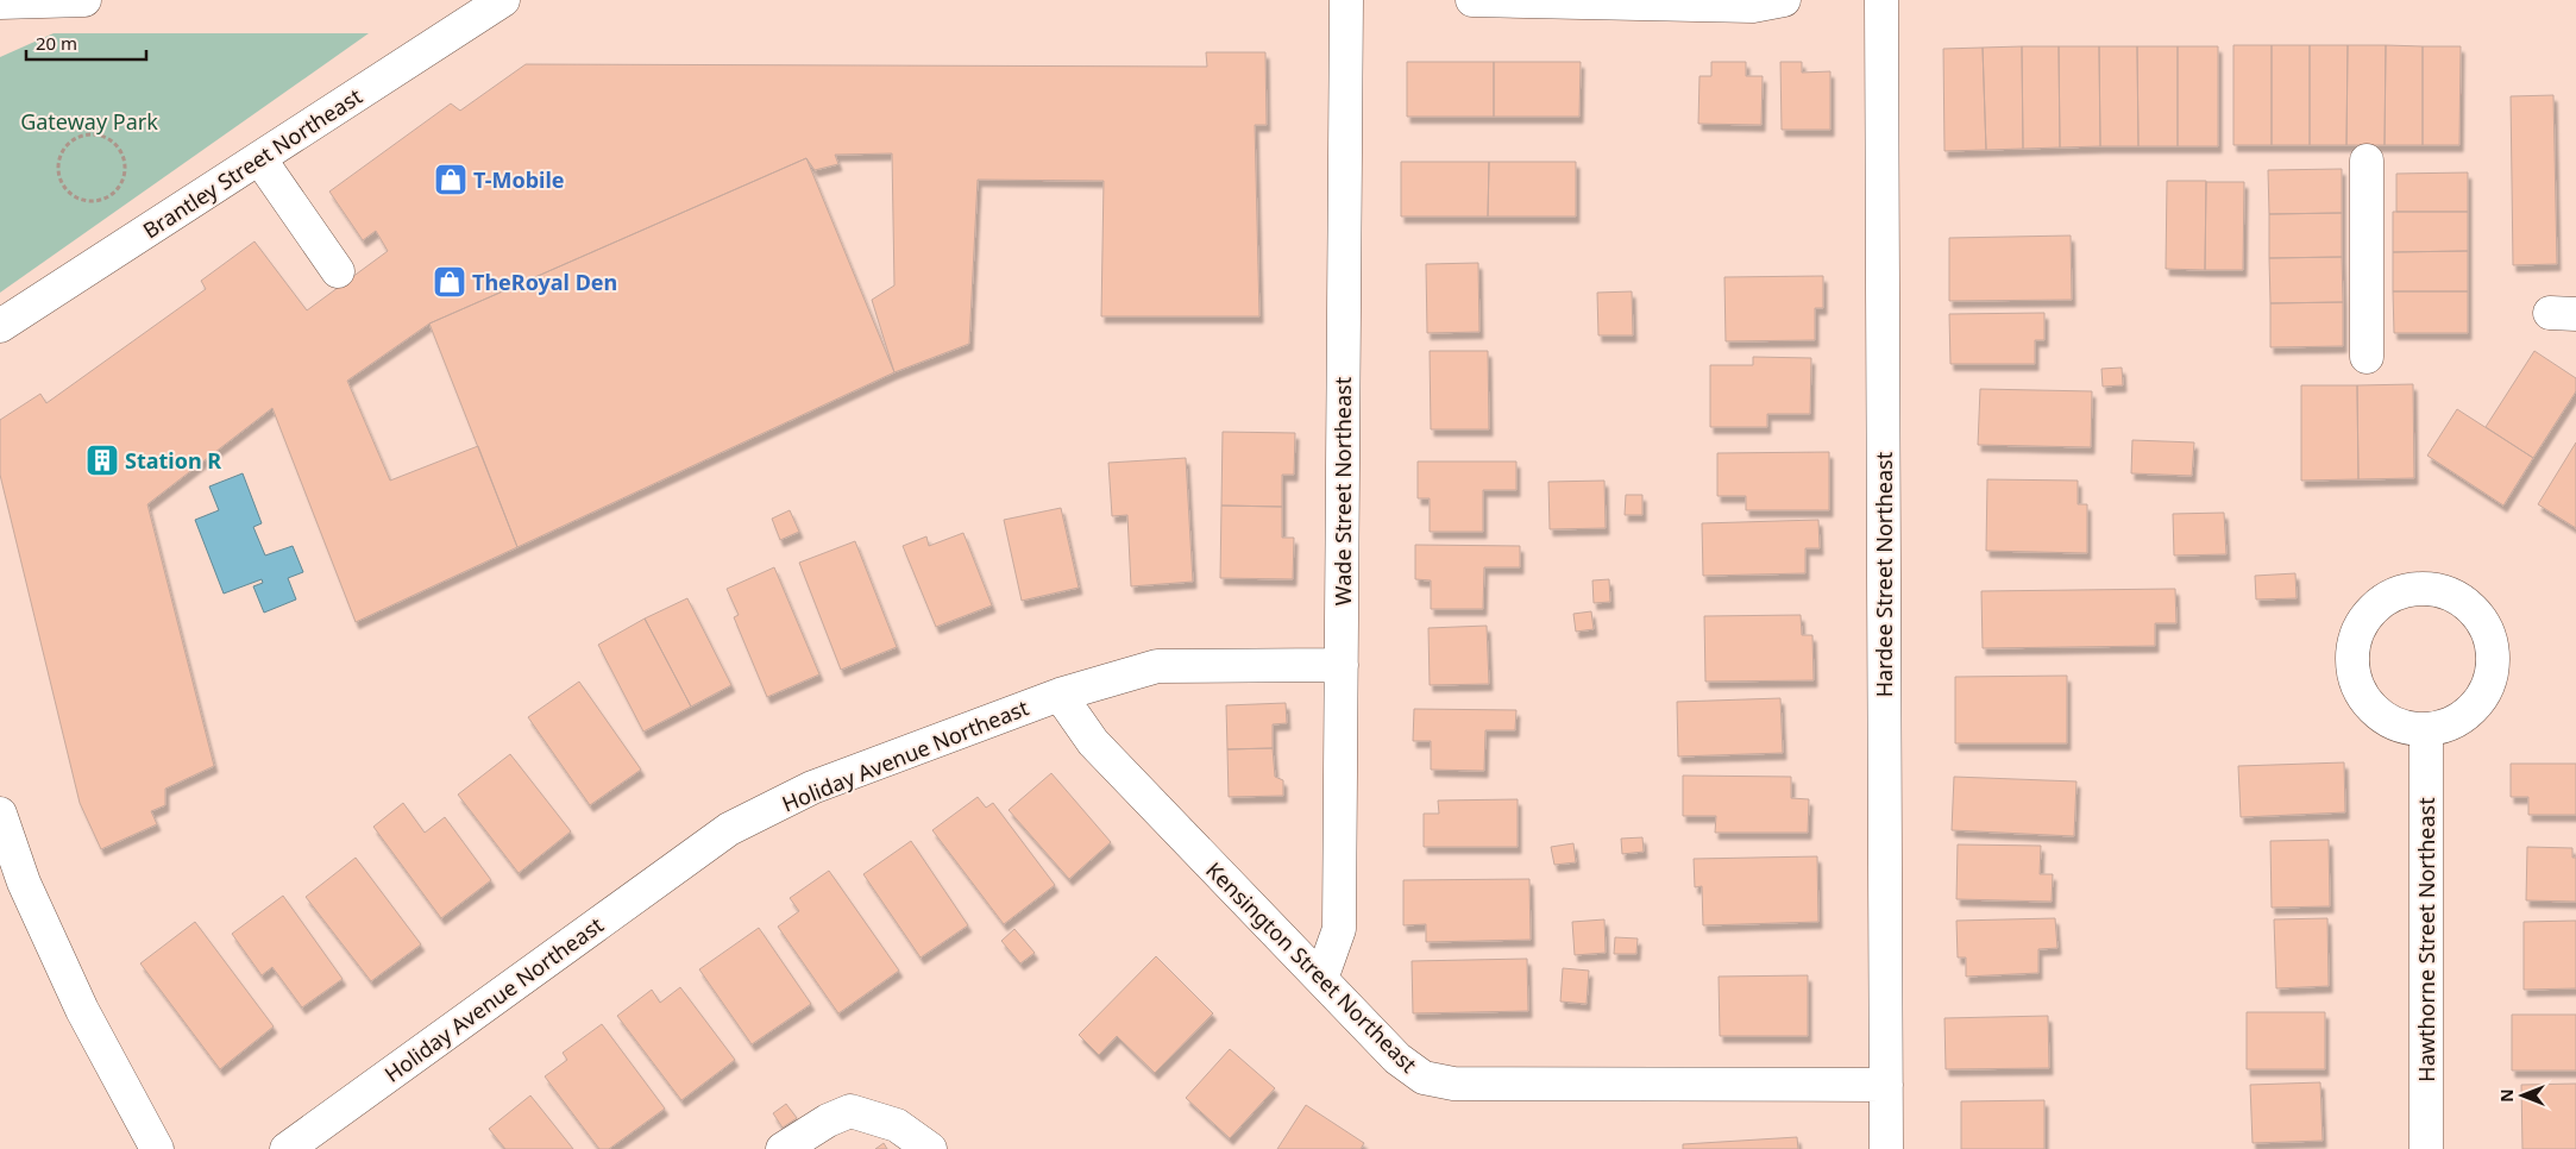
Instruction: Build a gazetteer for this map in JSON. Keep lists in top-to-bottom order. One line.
{"streets":{"main road":["Brantley Street Northeast","Wade Street Northeast","Hardee Street Northeast","Holiday Avenue Northeast","Hawthorne Street Northeast","Kensington Street Northeast"]},"crossings":[["Wade Street Northeast","Holiday Avenue Northeast"],["Wade Street Northeast","Kensington Street Northeast"],["Hardee Street Northeast","Kensington Street Northeast"],["Holiday Avenue Northeast","Kensington Street Northeast"]],"parks":["Gateway Park"],"places":{"shop":["T-Mobile","TheRoyal Den"],"building":["Station R"]},"scale_bar":"20 m","north":"left"}
